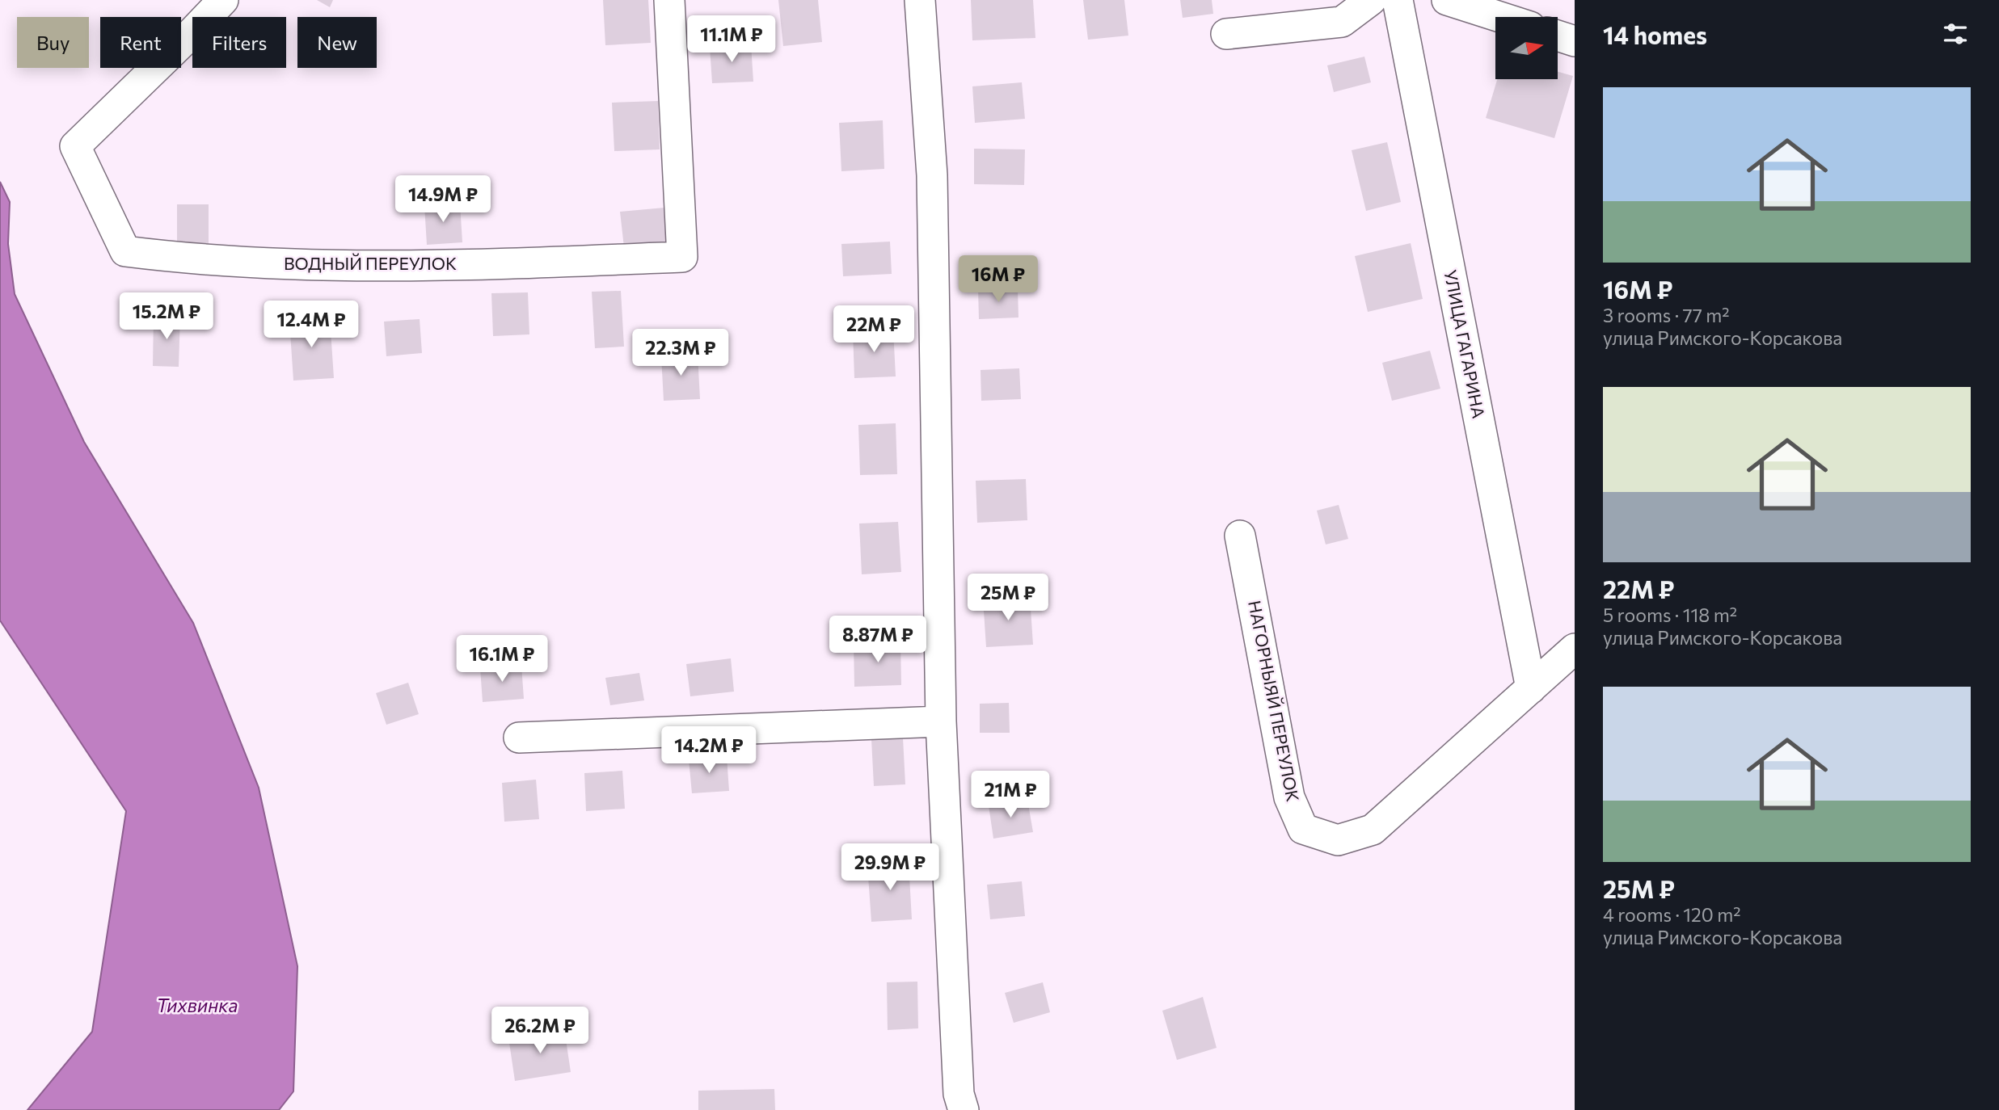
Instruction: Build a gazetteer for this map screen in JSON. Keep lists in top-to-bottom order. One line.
{"streets":{"street":["ВОДНЫЙ ПЕРЕУЛОК","УЛИЦА ГАГАРИНА","НАГОРНЫЯЙ ПЕРЕУЛОК"]},"crossings":[["УЛИЦА ГАГАРИНА","НАГОРНЫЯЙ ПЕРЕУЛОК"]],"water":["Тихвинка"],"north":"right","page":{"heading":"14 homes","price":["11.1M ₽","14.9M ₽","16M ₽","15.2M ₽","12.4M ₽","22M ₽","22.3M ₽","25M ₽","8.87M ₽","16.1M ₽","14.2M ₽","21M ₽","29.9M ₽","26.2M ₽"],"chip":["Buy","Rent","Filters","New"],"list":[{"name":"16M ₽","note":"3 rooms · 77 m² · улица Римского-Корсакова"},{"name":"22M ₽","note":"5 rooms · 118 m² · улица Римского-Корсакова"},{"name":"25M ₽","note":"4 rooms · 120 m² · улица Римского-Корсакова"}]}}
